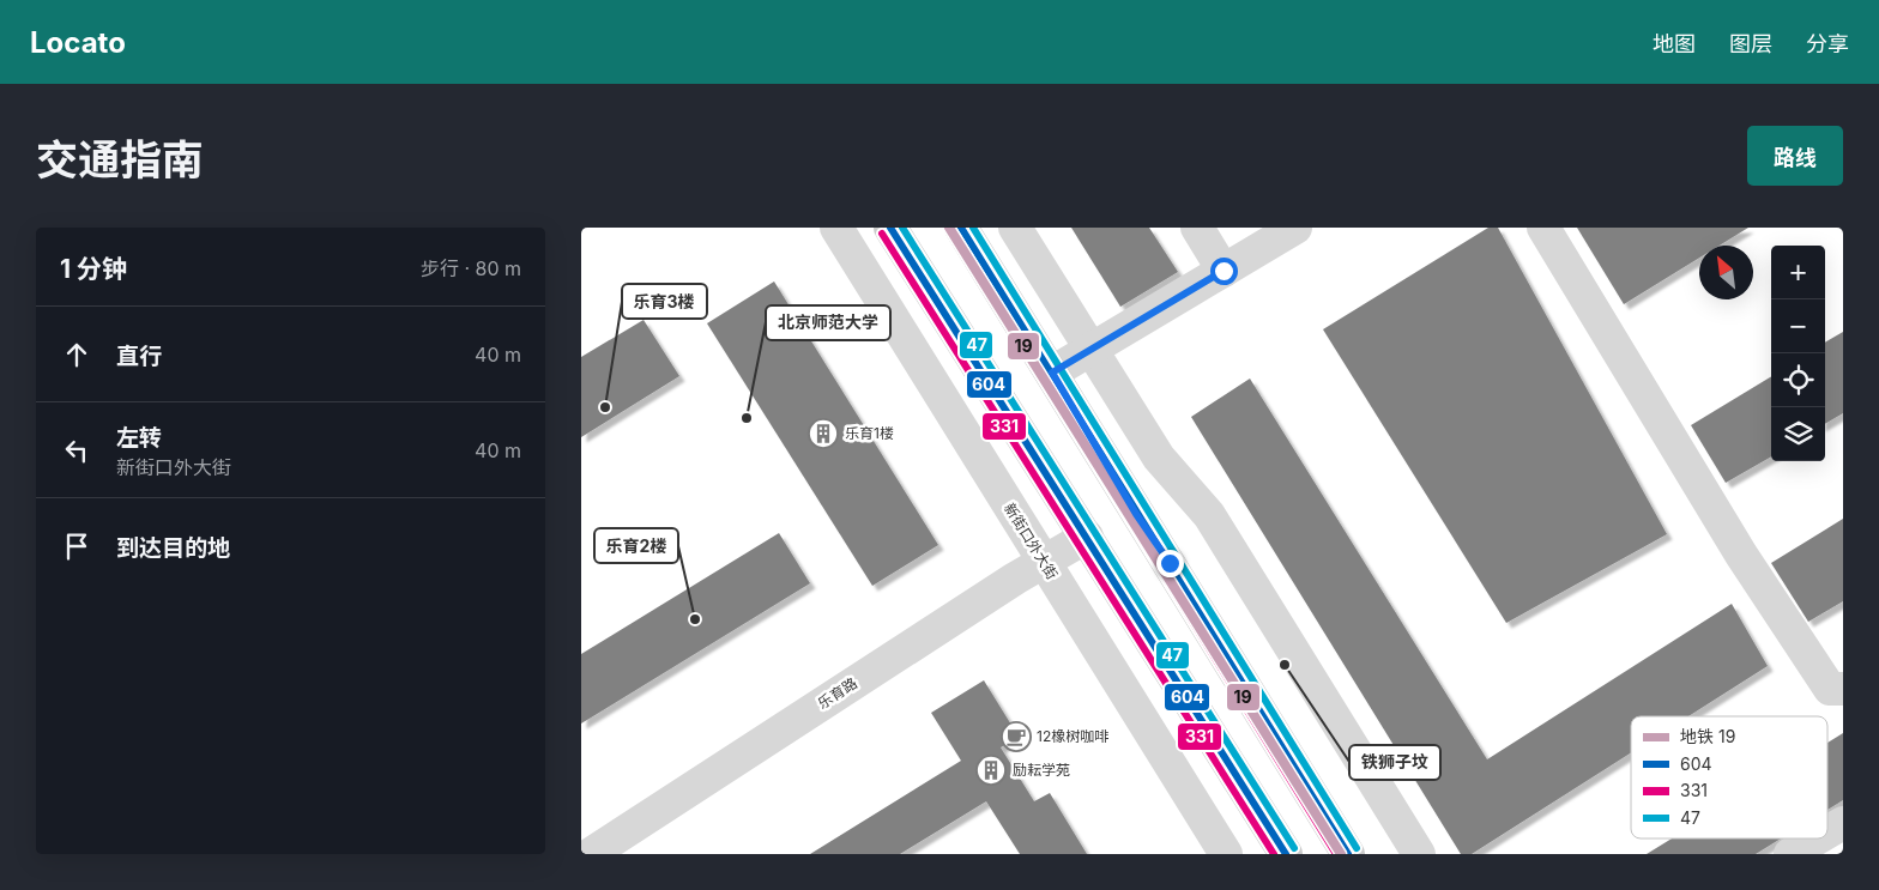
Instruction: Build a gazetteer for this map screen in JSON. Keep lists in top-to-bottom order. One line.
{"streets":{"street":["新街口外大街","乐育路"]},"crossings":[["新街口外大街","乐育路"]],"places":{"other":["乐育3楼","北京师范大学","乐育2楼","铁狮子坟"],"building":["乐育1楼","励耘学苑"],"cafe":["12橡树咖啡"]},"lines":["metro line 19","transit line 604","transit line 47","transit line 331"],"legend":["地铁 19","604","331","47"],"north":"top left","page":{"header":"Locato","nav":["地图","图层","分享"],"title":"交通指南","buttons":"路线","heading":["1 分钟","步行 · 80 m"],"map_buttons":["+","−"],"list":[["直行","40 m"],["左转","新街口外大街","40 m"],"到达目的地"]}}
